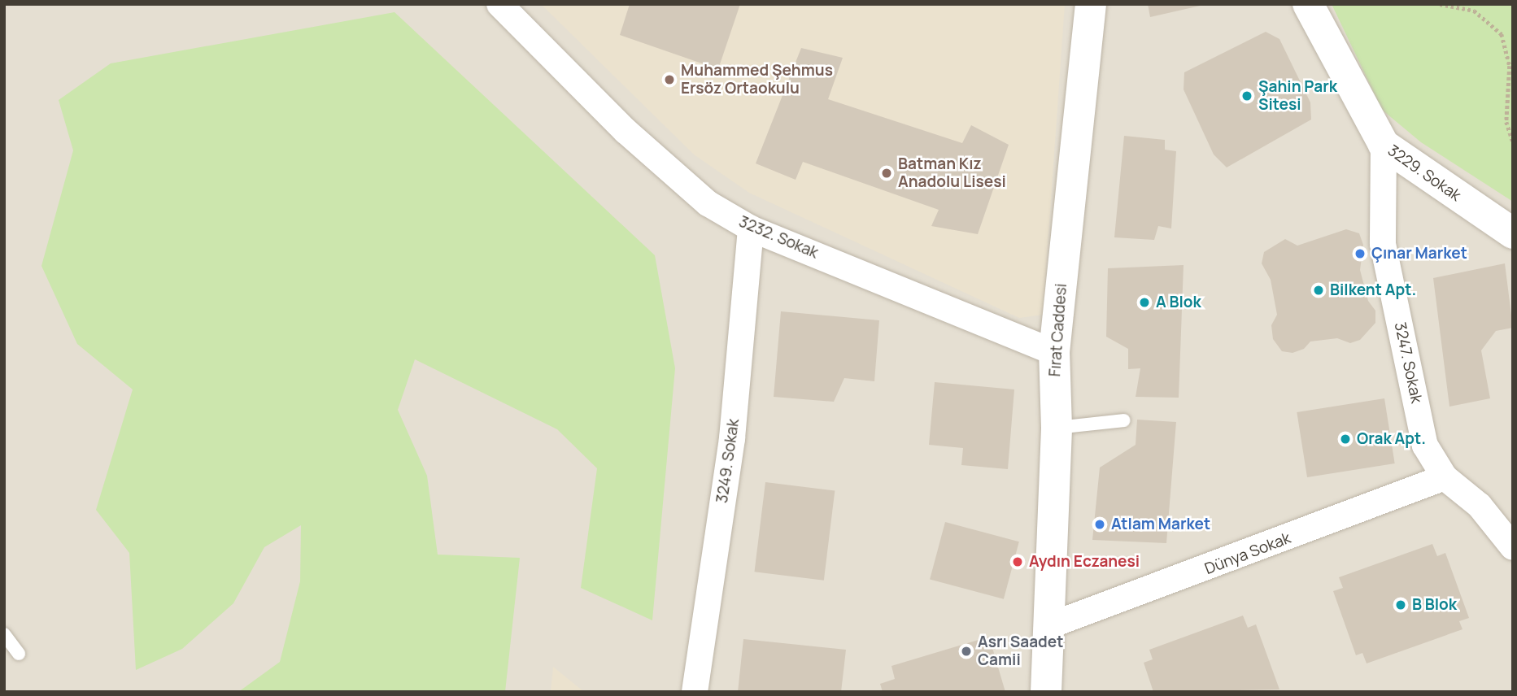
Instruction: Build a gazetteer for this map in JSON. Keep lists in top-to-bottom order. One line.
{"streets":{"street":["3229. Sokak","3232. Sokak","Fırat Caddesi","3247. Sokak","3249. Sokak","Dünya Sokak"]},"crossings":[["3229. Sokak","3247. Sokak"],["3232. Sokak","Fırat Caddesi"],["3232. Sokak","3249. Sokak"],["Fırat Caddesi","Dünya Sokak"],["3247. Sokak","Dünya Sokak"]],"places":["Muhammed Şehmus Ersöz Ortaokulu","Şahin Park Sitesi","Batman Kız Anadolu Lisesi","Çınar Market","Bilkent Apt.","A Blok","Orak Apt.","Atlam Market","Aydın Eczanesi","B Blok","Asrı Saadet Camii"]}
